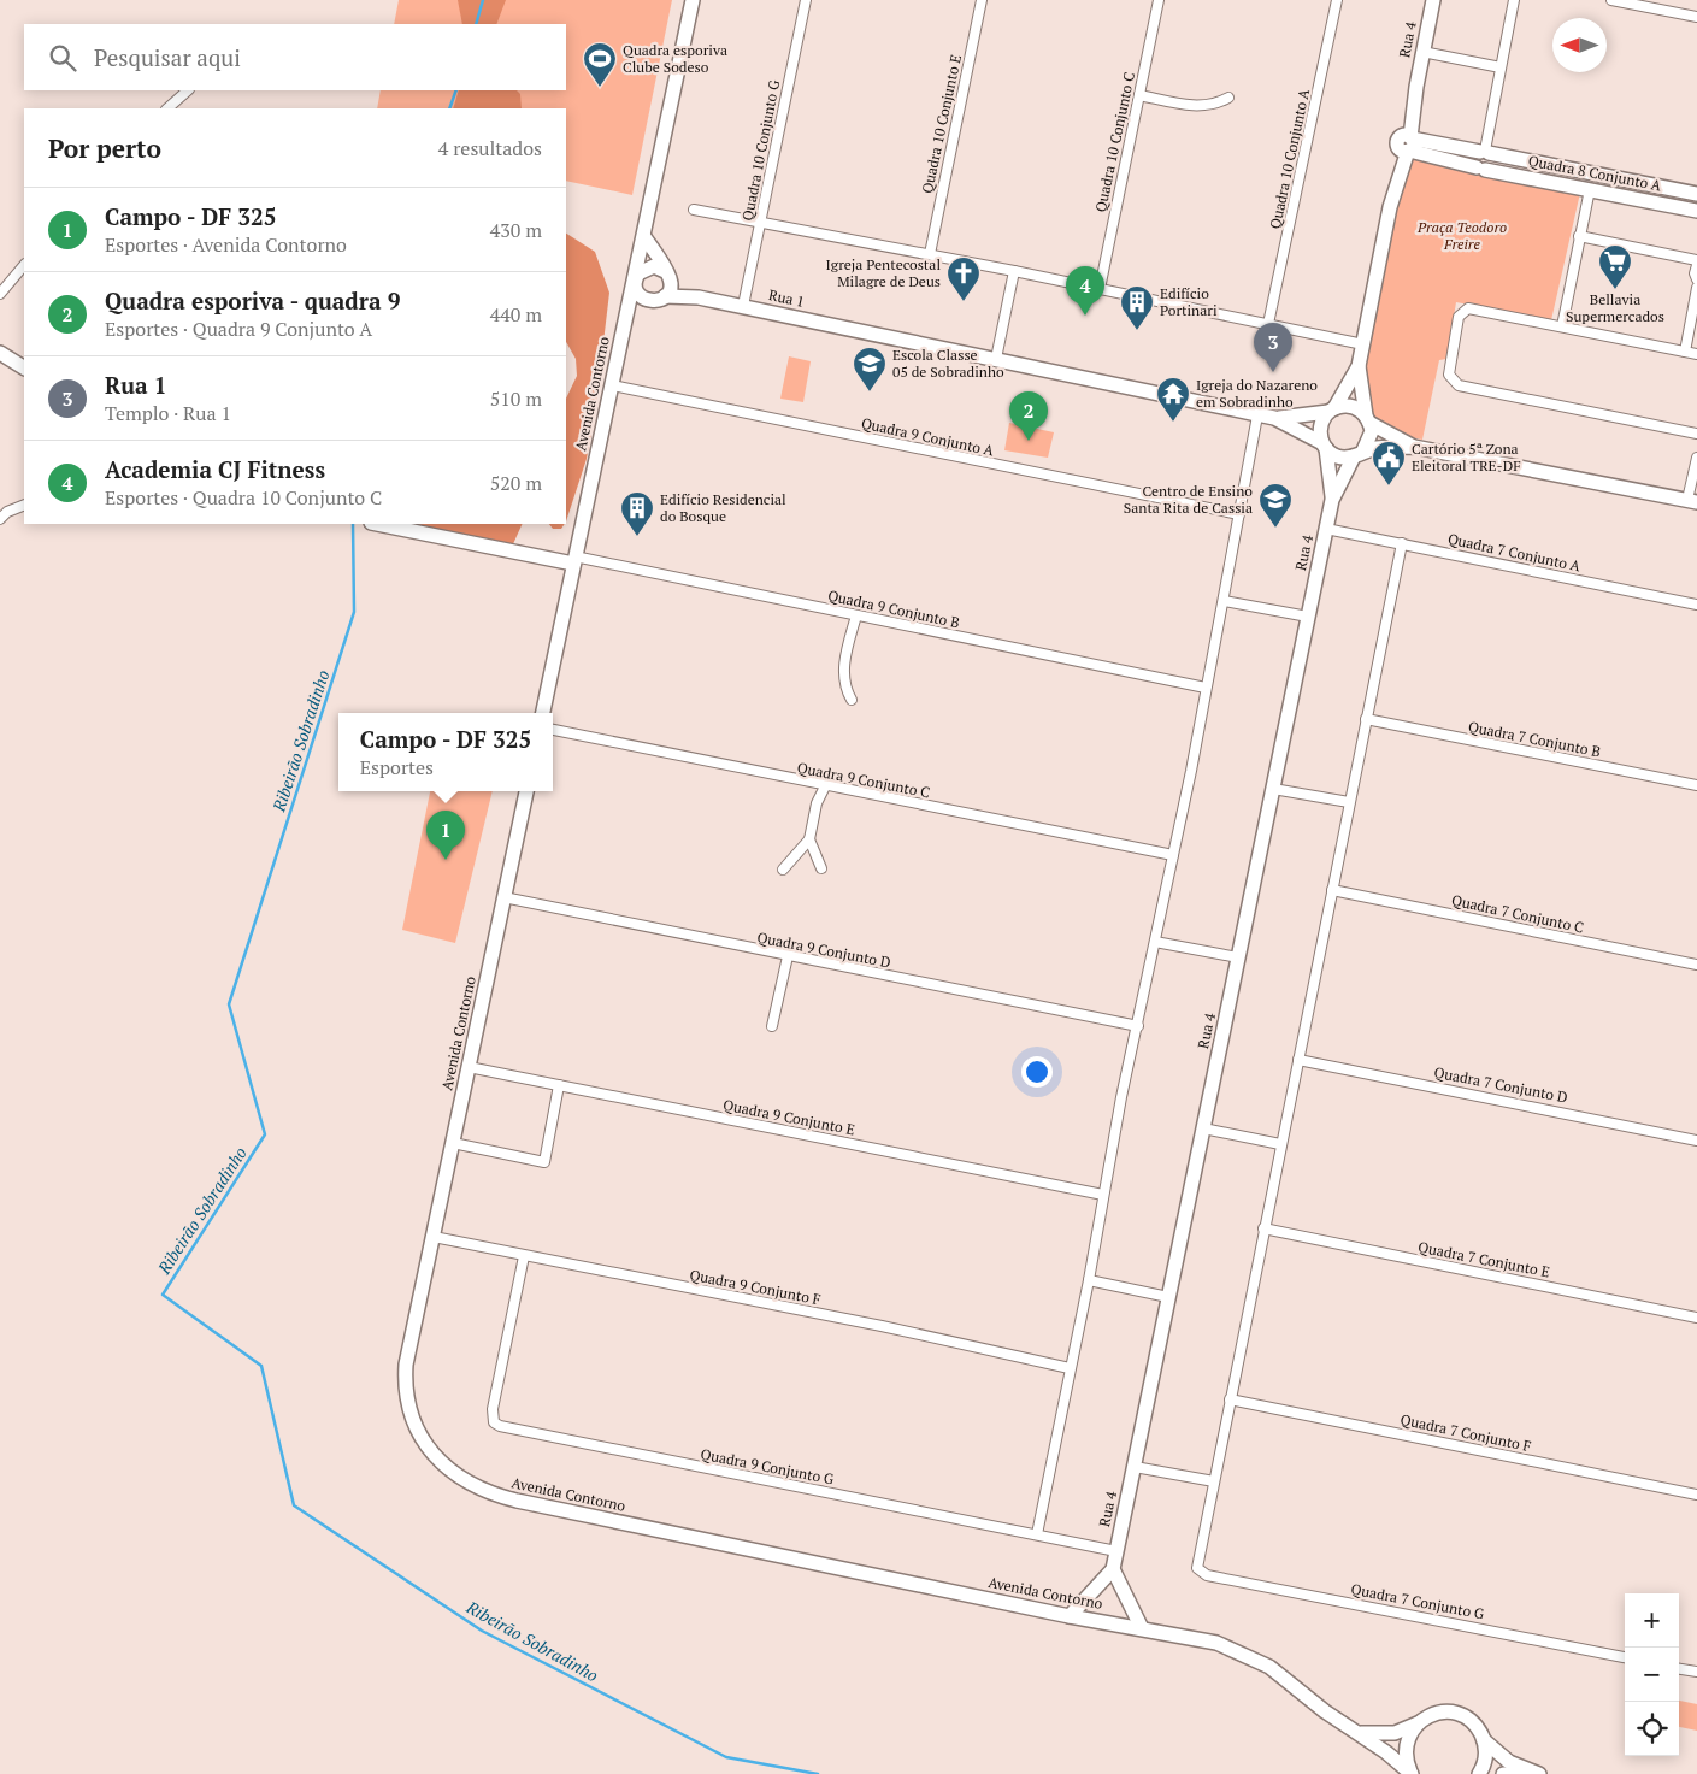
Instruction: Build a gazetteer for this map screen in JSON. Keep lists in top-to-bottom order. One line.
{"streets":{"street":["Rua 4","Quadra 10 Conjunto E","Quadra 10 Conjunto C","Quadra 10 Conjunto G","Quadra 10 Conjunto A","Quadra 8 Conjunto A","Rua 1","Avenida Contorno","Quadra 9 Conjunto A","Quadra 7 Conjunto A","Quadra 9 Conjunto B","Quadra 7 Conjunto B","Quadra 9 Conjunto C","Quadra 7 Conjunto C","Quadra 9 Conjunto D","Quadra 7 Conjunto D","Quadra 9 Conjunto E","Quadra 7 Conjunto E","Quadra 9 Conjunto F","Quadra 7 Conjunto F","Quadra 9 Conjunto G","Quadra 7 Conjunto G"]},"crossings":[["Rua 4","Quadra 8 Conjunto A"],["Rua 4","Quadra 7 Conjunto A"],["Rua 4","Quadra 9 Conjunto G"],["Quadra 10 Conjunto G","Rua 1"],["Rua 1","Avenida Contorno"],["Avenida Contorno","Quadra 9 Conjunto A"],["Avenida Contorno","Quadra 9 Conjunto B"],["Avenida Contorno","Quadra 9 Conjunto D"],["Avenida Contorno","Quadra 9 Conjunto E"],["Avenida Contorno","Quadra 9 Conjunto F"],["Quadra 9 Conjunto F","Quadra 9 Conjunto G"]],"water":["Ribeirão Sobradinho"],"parks":["Praça Teodoro Freire"],"places":{"sports":["Quadra esporiva Clube Sodeso"],"supermarket":["Bellavia Supermercados"],"church":["Igreja Pentecostal Milagre de Deus"],"building":["Edifício Portinari","Edifício Residencial do Bosque"],"school or university":["Escola Classe 05 de Sobradinho","Centro de Ensino Santa Rita de Cassia"],"temple":["Igreja do Nazareno em Sobradinho"],"public building":["Cartório 5ª Zona Eleitoral TRE-DF"]},"north":"left","page":{"search":"Pesquisar aqui","heading":["Por perto","4 resultados"],"list":[{"mark":"1","name":"Campo - DF 325","note":"Esportes · Avenida Contorno","value":"430 m"},{"mark":"2","name":"Quadra esporiva - quadra 9","note":"Esportes · Quadra 9 Conjunto A","value":"440 m"},{"mark":"3","name":"Rua 1","note":"Templo · Rua 1","value":"510 m"},{"mark":"4","name":"Academia CJ Fitness","note":"Esportes · Quadra 10 Conjunto C","value":"520 m"}],"pins":["4","3","2","1"],"popup":["Campo - DF 325","Esportes"],"map_buttons":["+","−"]}}
